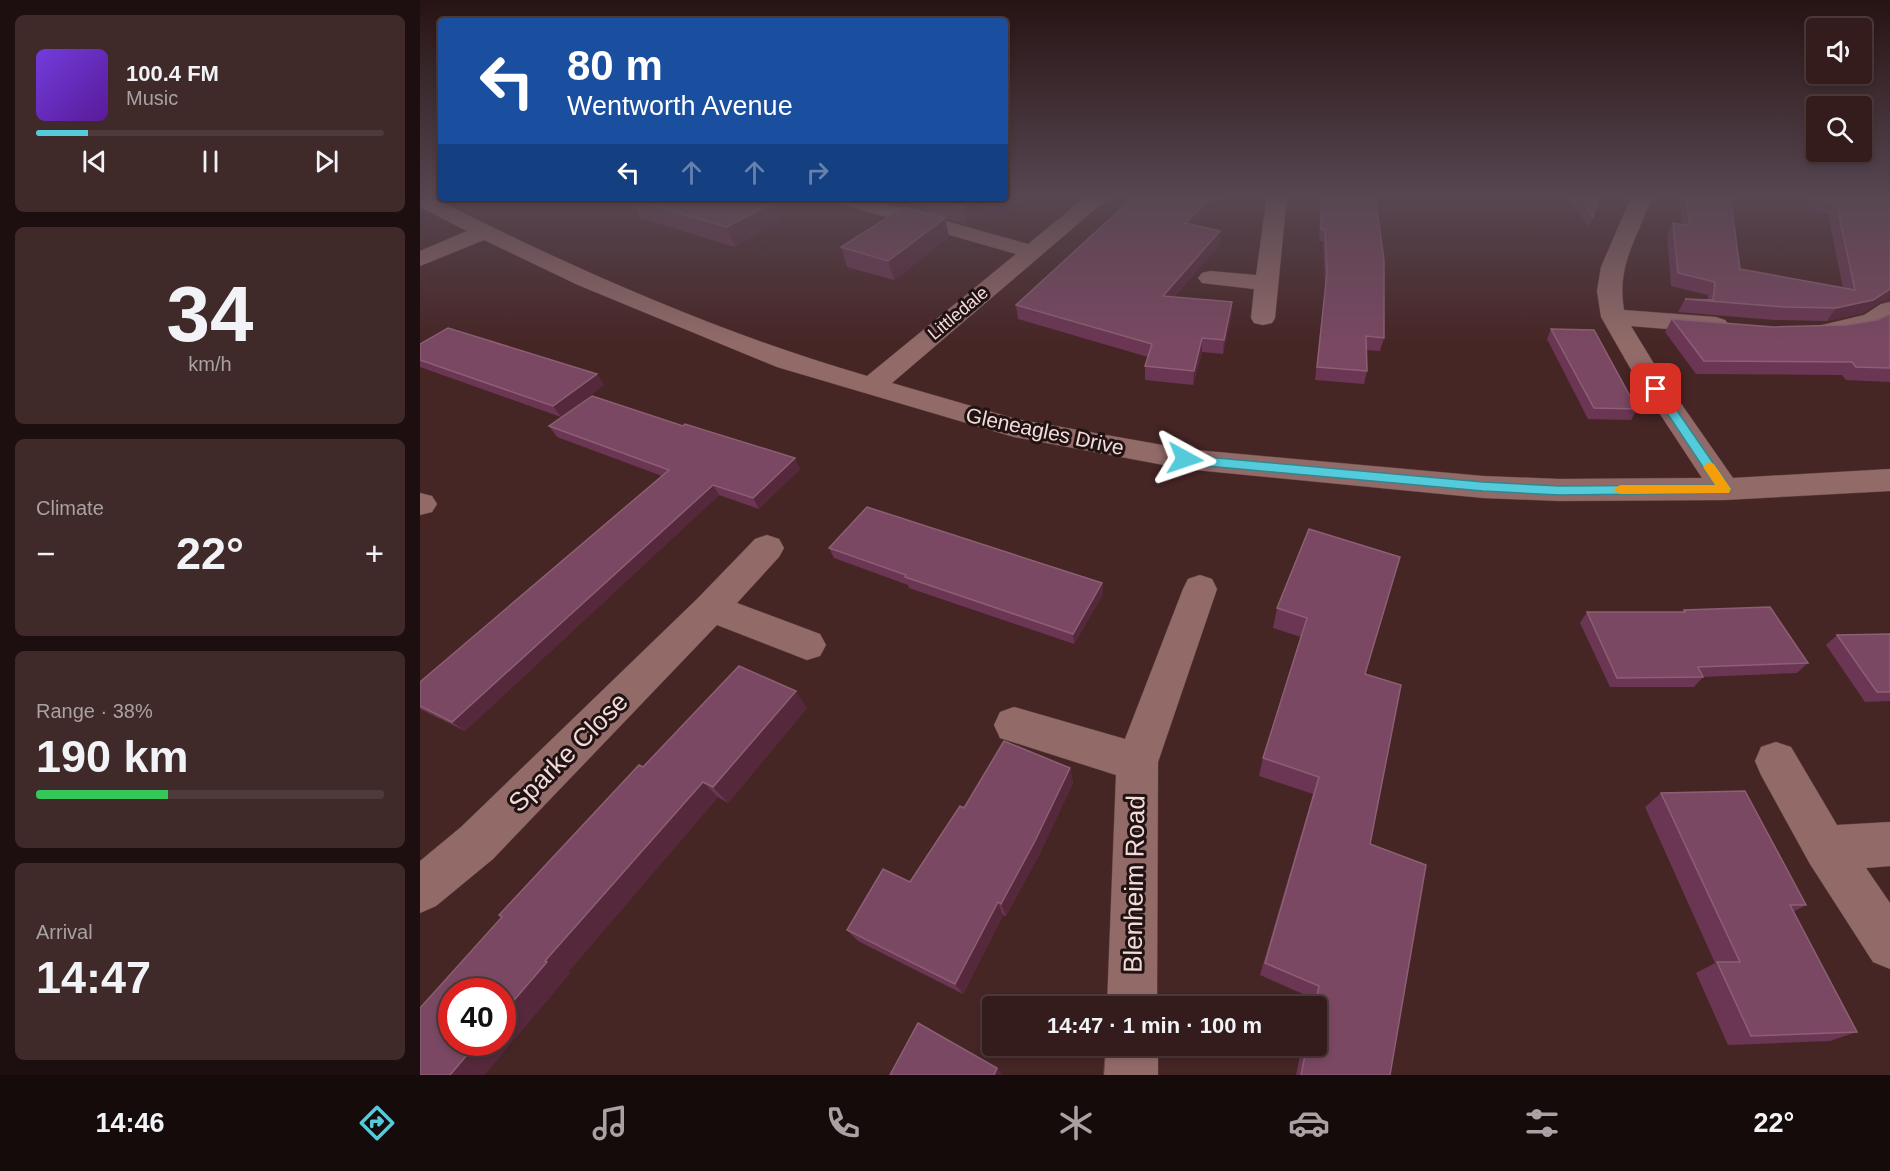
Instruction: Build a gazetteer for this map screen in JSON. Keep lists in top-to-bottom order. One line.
{"streets":{"street":["Littledale","Gleneagles Drive","Sparke Close","Blenheim Road"]},"crossings":[["Littledale","Gleneagles Drive"]],"page":{"turn":["80 m","Wentworth Avenue"],"song":["100.4 FM","Music"],"tile":[["34","km/h"],"Climate",["Range · 38%","190 km"],["Arrival","14:47"]],"heat":["−","22°","+"],"limit":"40","trip":"14:47 · 1 min · 100 m","tabs":["14:46","22°"]}}
